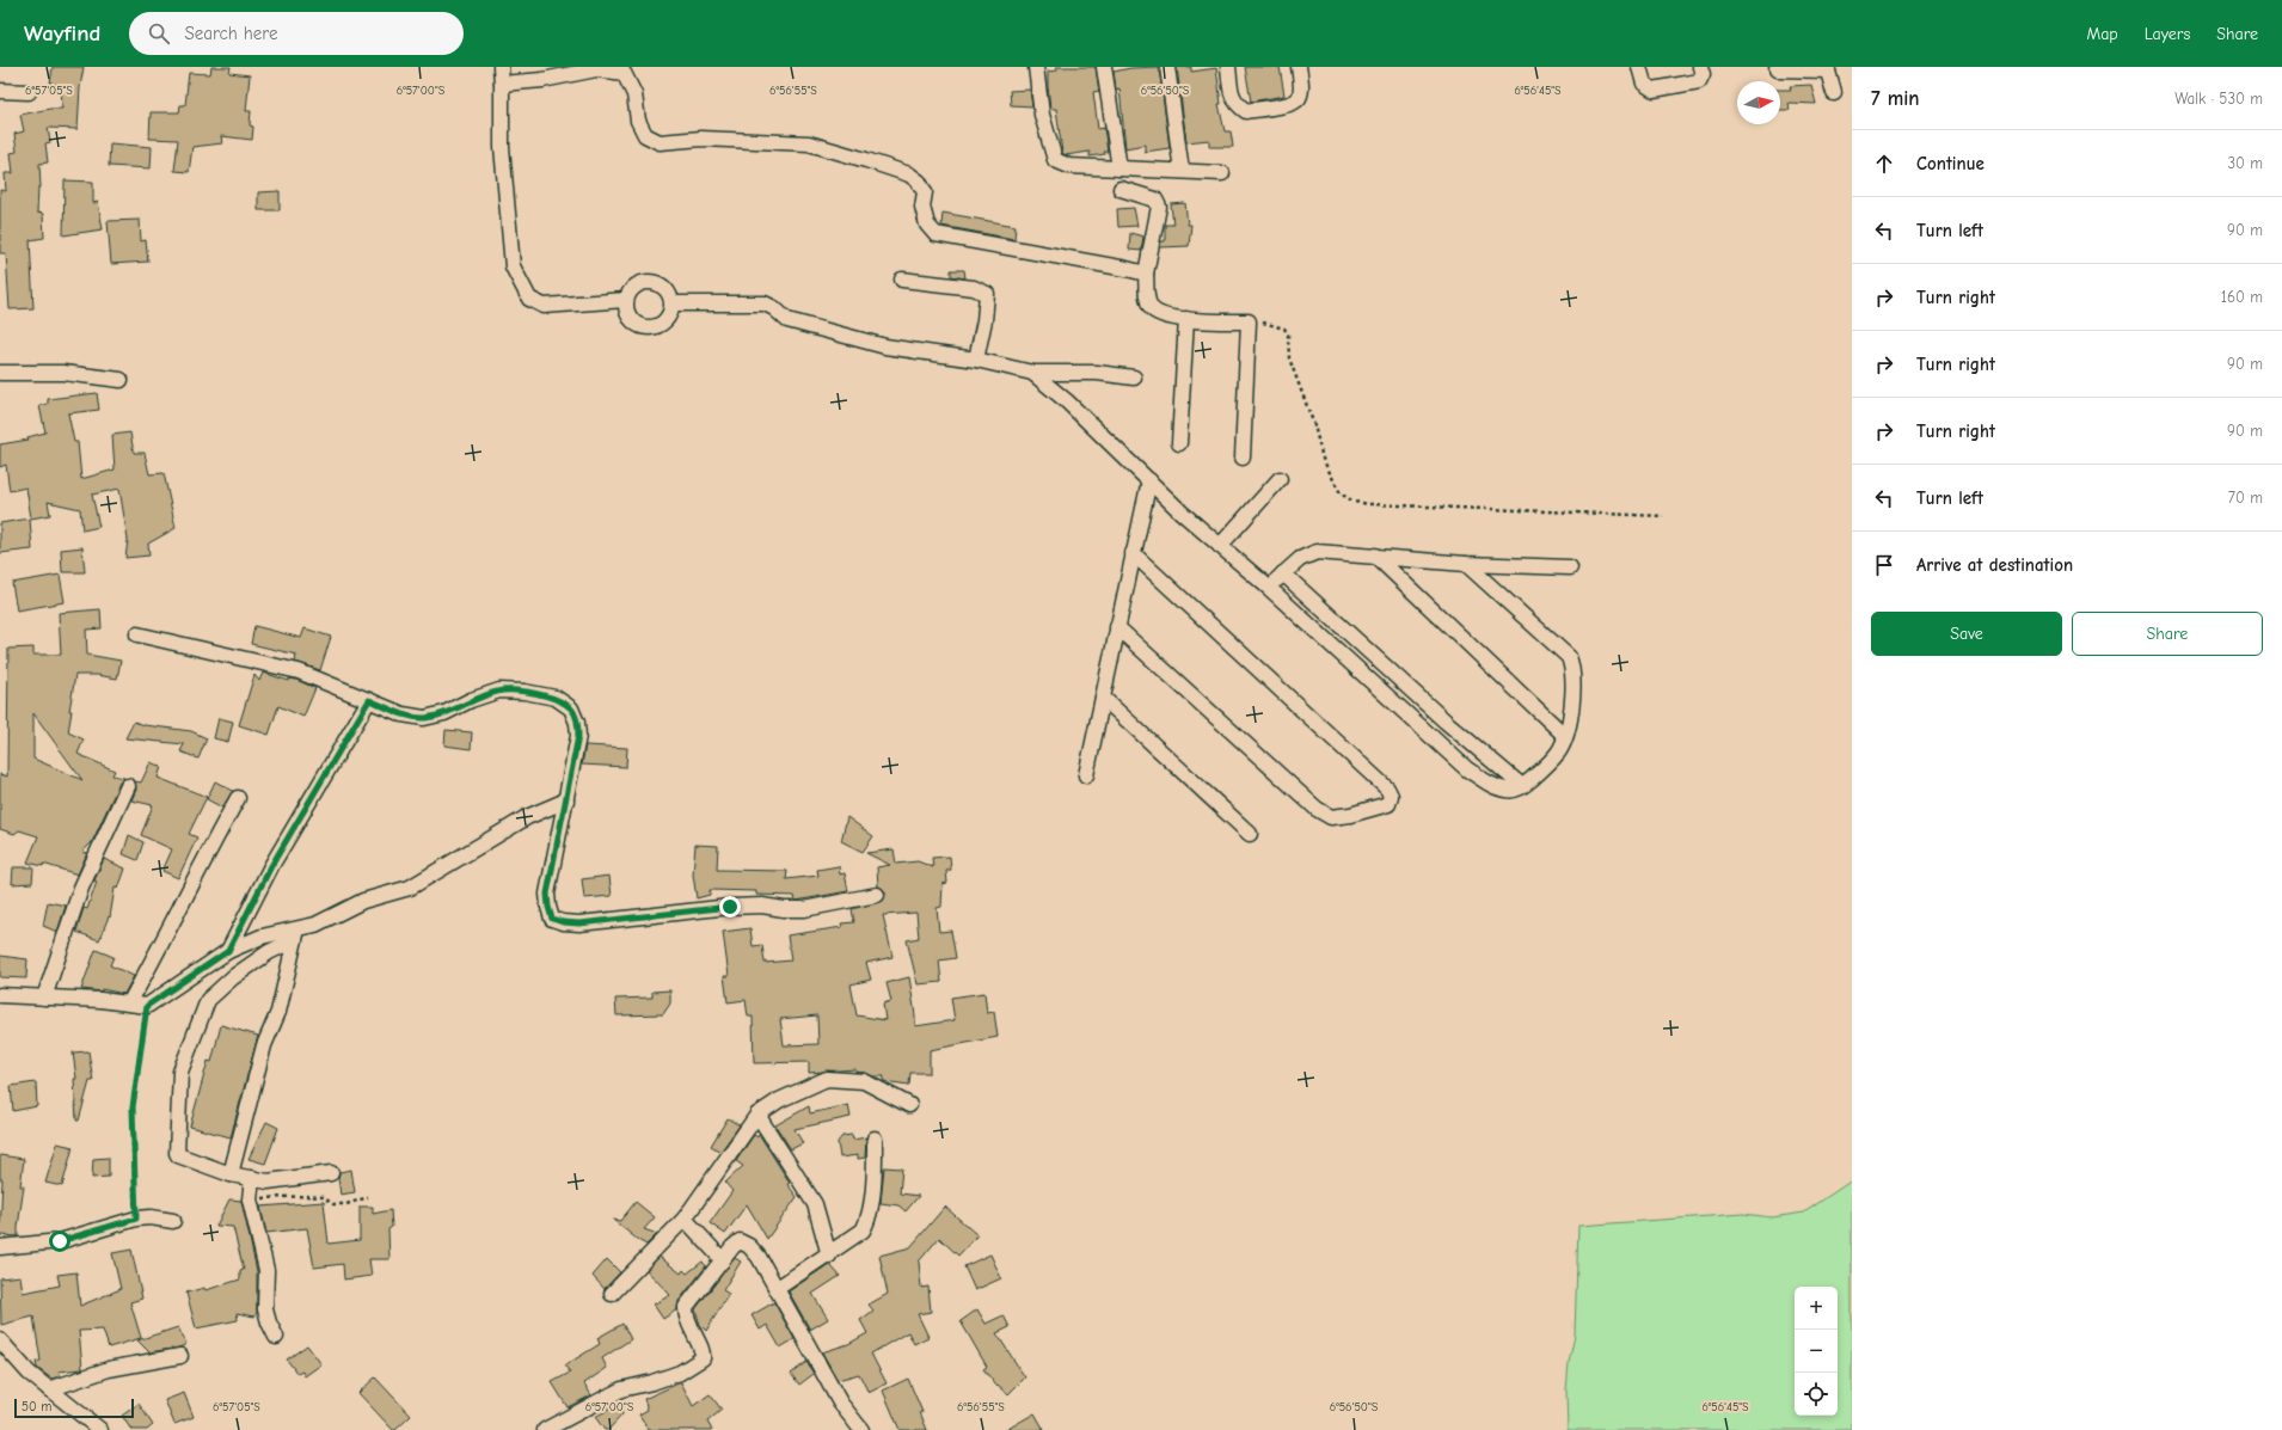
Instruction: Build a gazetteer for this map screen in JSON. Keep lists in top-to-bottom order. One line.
{"scale_bar":"50 m","north":"right","page":{"header":"Wayfind","search":"Search here","nav":["Map","Layers","Share"],"heading":["7 min","Walk · 530 m"],"list":[["Continue","30 m"],["Turn left","90 m"],["Turn right","160 m"],["Turn right","90 m"],["Turn right","90 m"],["Turn left","70 m"],"Arrive at destination"],"buttons":["Save","Share"],"map_buttons":["+","−"],"scale":"50 m"},"coordinates":["6°57'05\"S","6°57'00\"S","6°56'55\"S","6°56'50\"S","6°56'45\"S"]}
